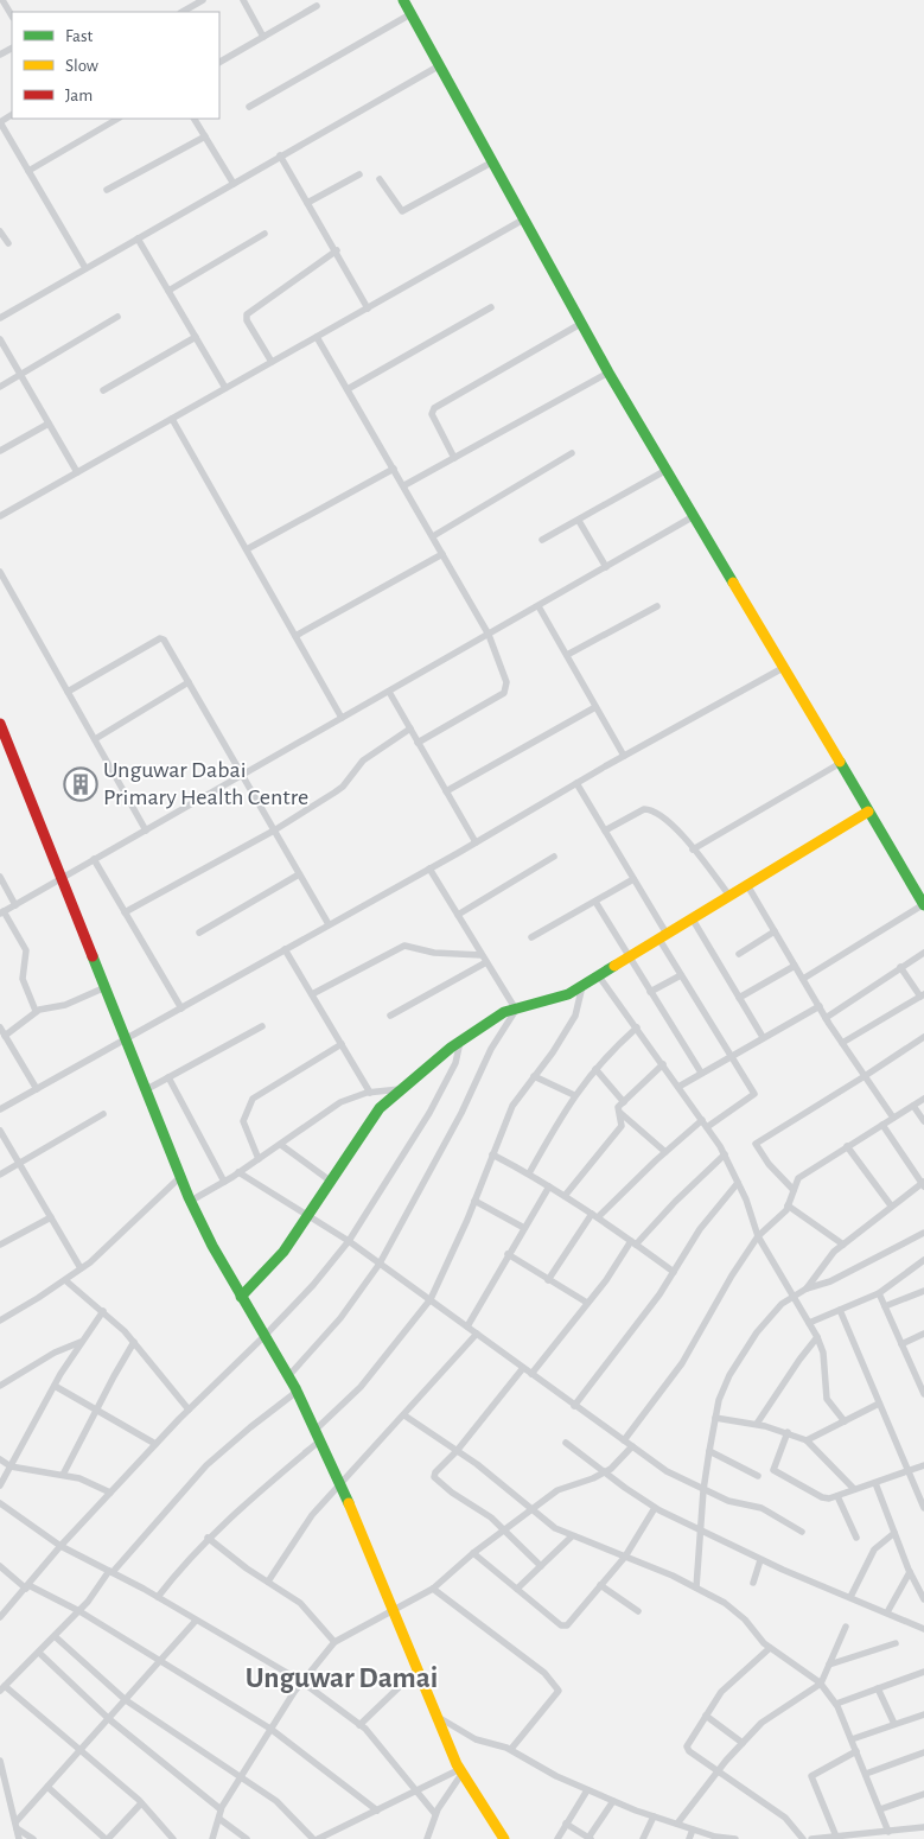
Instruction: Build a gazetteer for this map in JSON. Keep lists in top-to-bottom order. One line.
{"districts":["Unguwar Damai"],"places":{"building":["Unguwar Dabai Primary Health Centre"]},"legend":["Fast","Slow","Jam"]}
